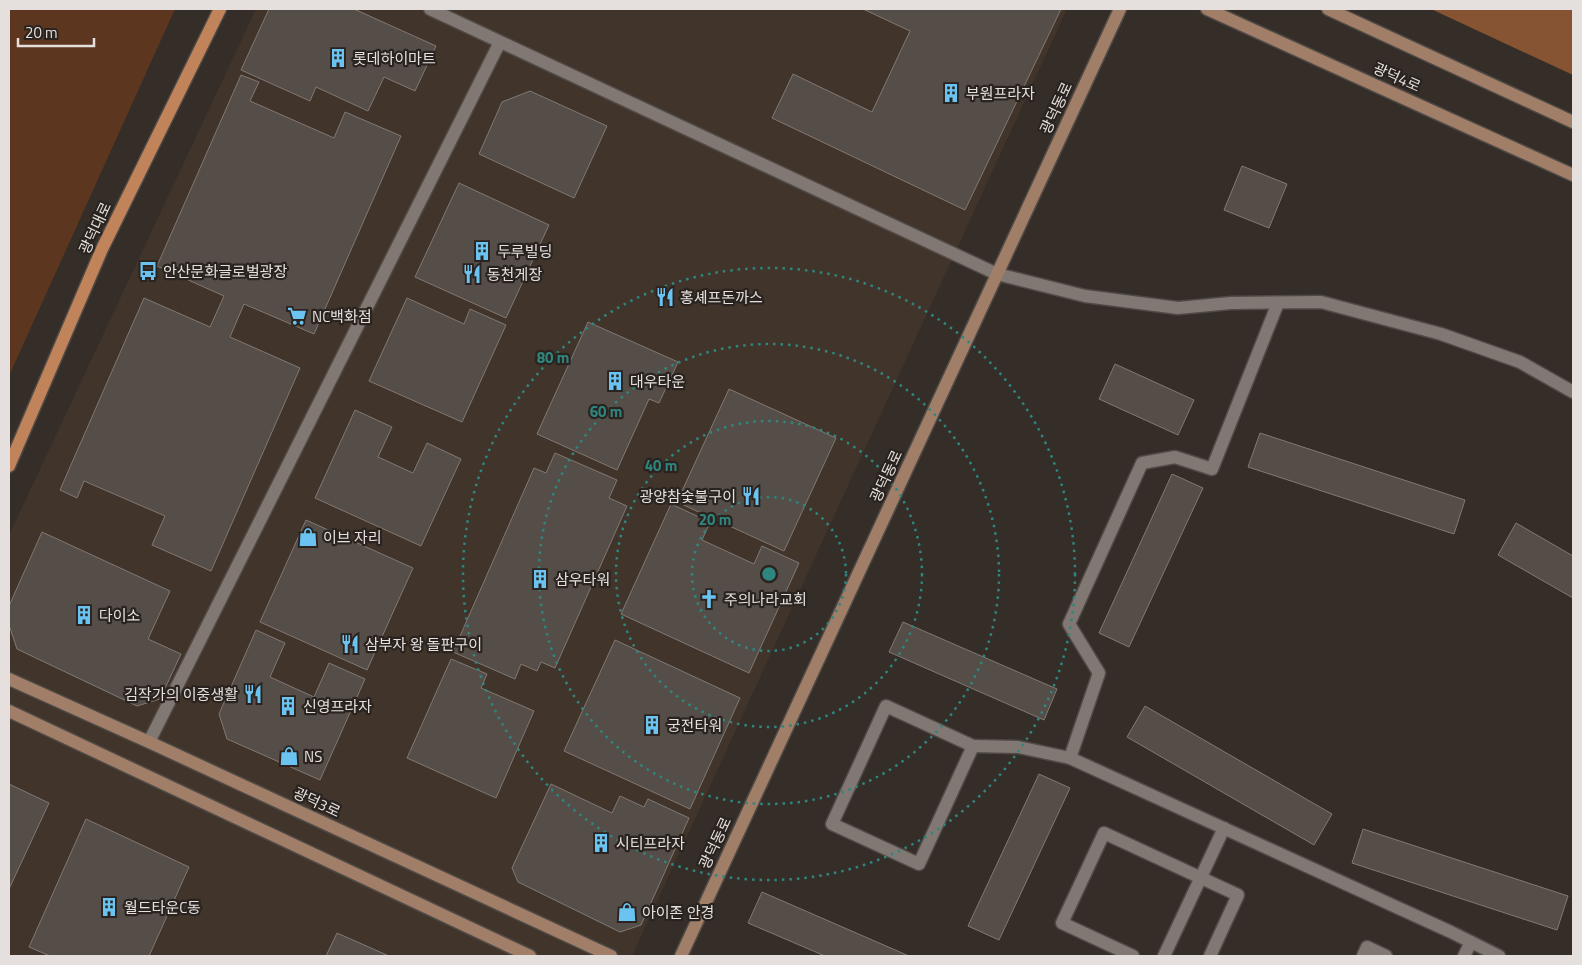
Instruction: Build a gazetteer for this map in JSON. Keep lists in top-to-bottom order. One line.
{"streets":{"main road":["광덕대로"],"street":["광덕4로","광덕동로","광덕3로"]},"places":{"building":["롯데하이마트","부원프라자","두루빌딩","대우타운","삼우타워","다이소","신영프라자","궁전타워","시티프라자","월드타운C동"],"bus stop":["안산문화글로벌광장"],"restaurant":["동천게장","홍셰프돈까스","광양참숯불구이","삼부자 왕 돌판구이","김작가의 이중생활"],"supermarket":["NC백화점"],"shop":["이브 자리","NS","아이존 안경"],"church":["주의나라교회"]},"scale_bar":"20 m","rings":["80 m","60 m","40 m","20 m"]}
